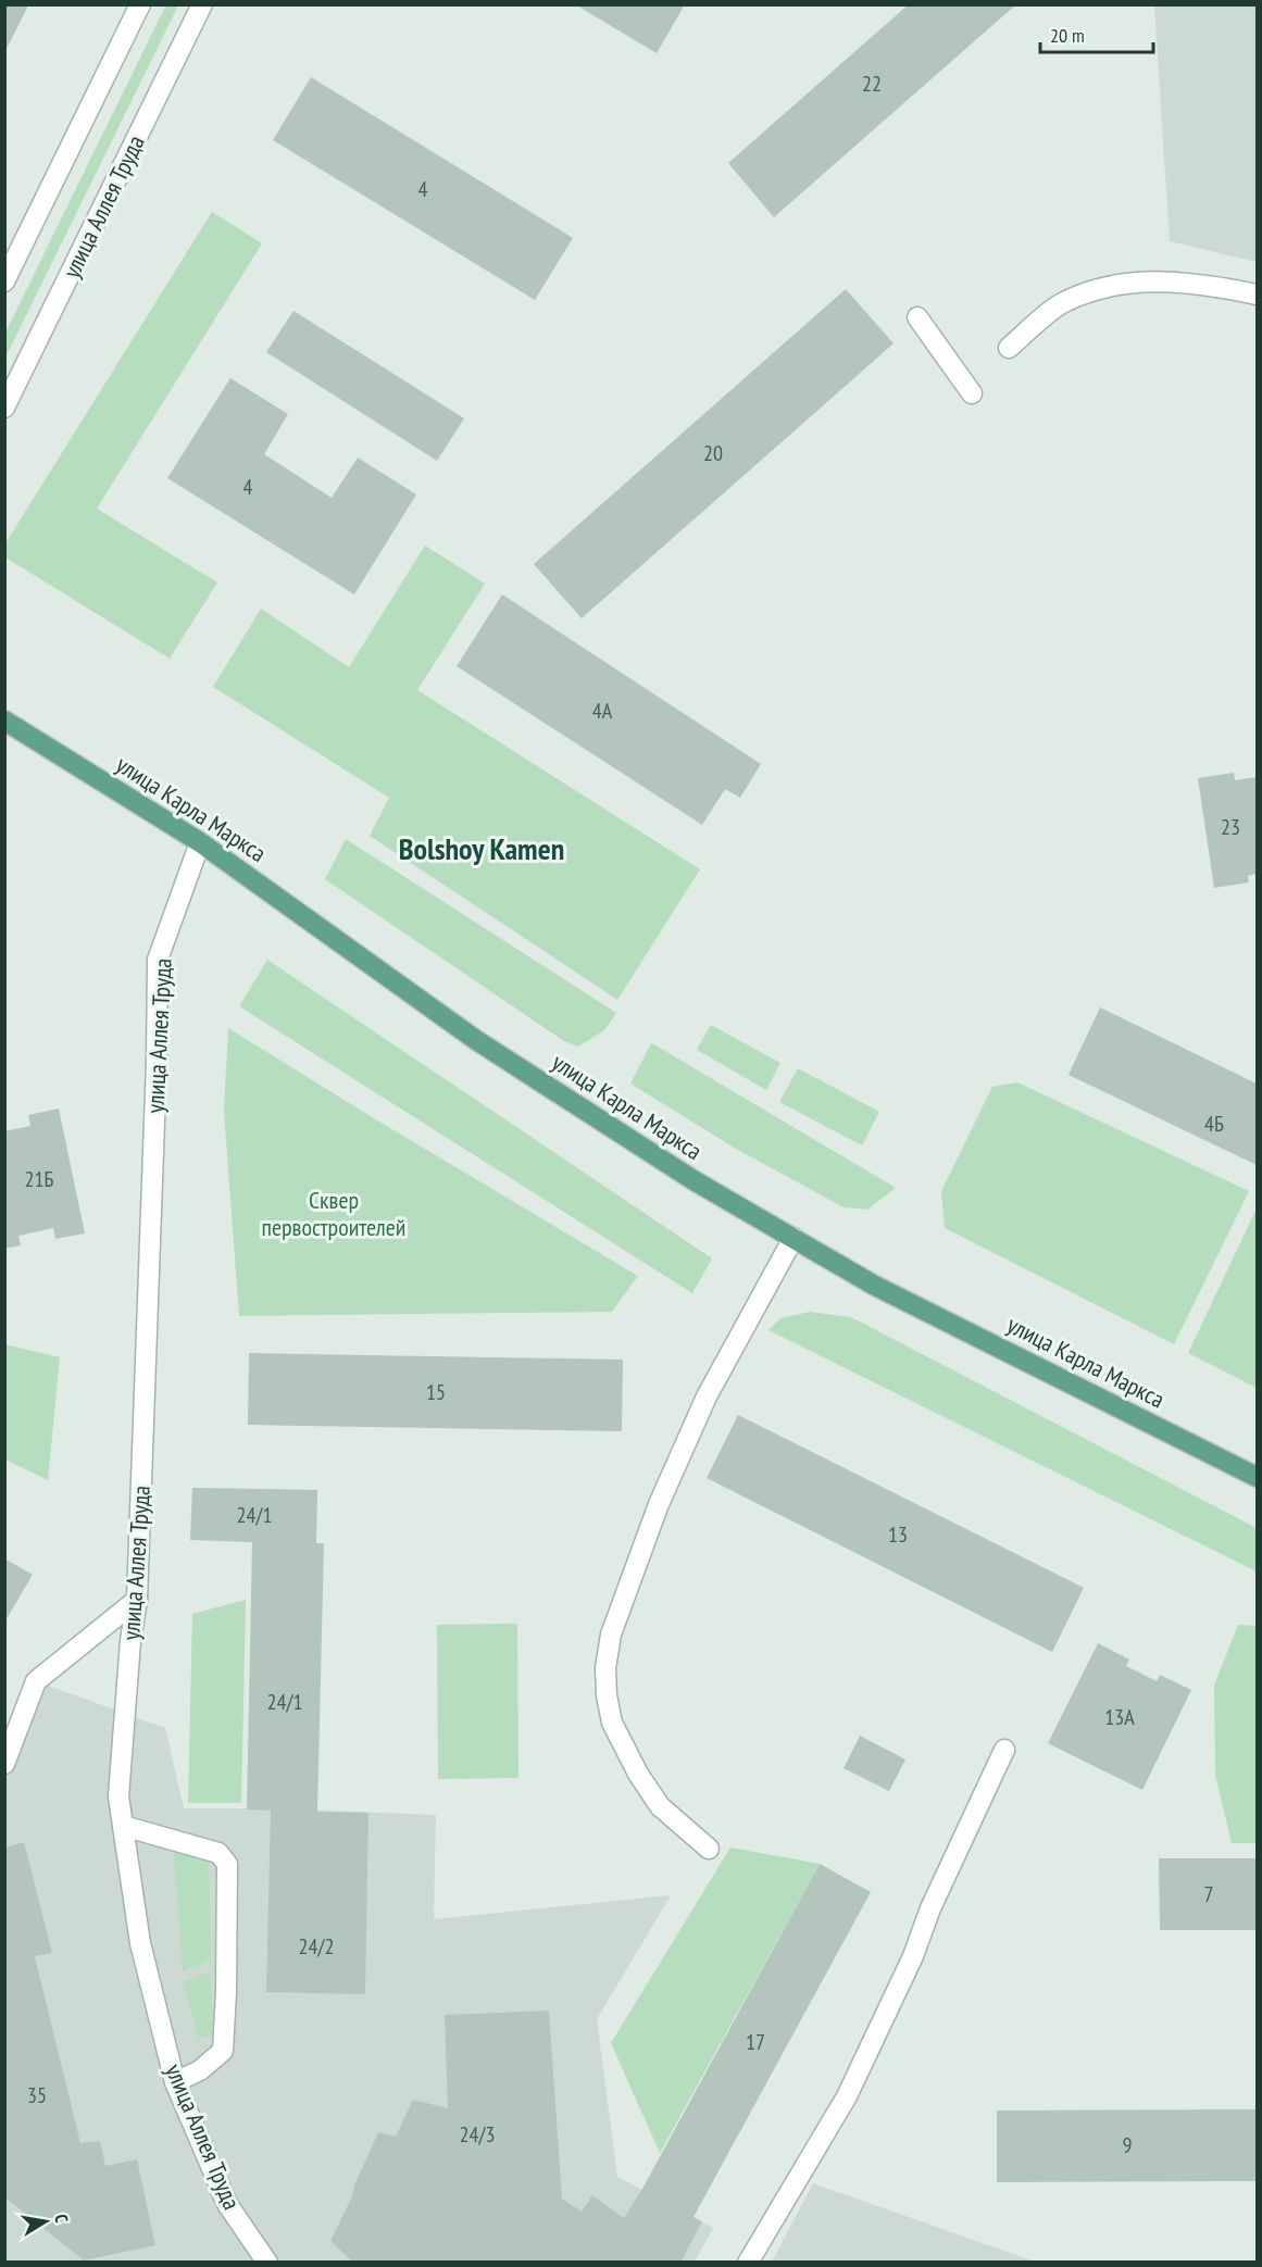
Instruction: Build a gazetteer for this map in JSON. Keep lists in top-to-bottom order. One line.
{"streets":{"main road":["улица Карла Маркса"],"street":["улица Аллея Труда"]},"crossings":[["улица Аллея Труда","улица Карла Маркса"]],"districts":["Bolshoy Kamen"],"parks":["Сквер первостроителей"],"house_numbers":["22","4","20","4","4А","23","4Б","21Б","15","24/1","13","24/1","13А","7","24/2","17","35","24/3","9"],"scale_bar":"20 m","north":"right"}
